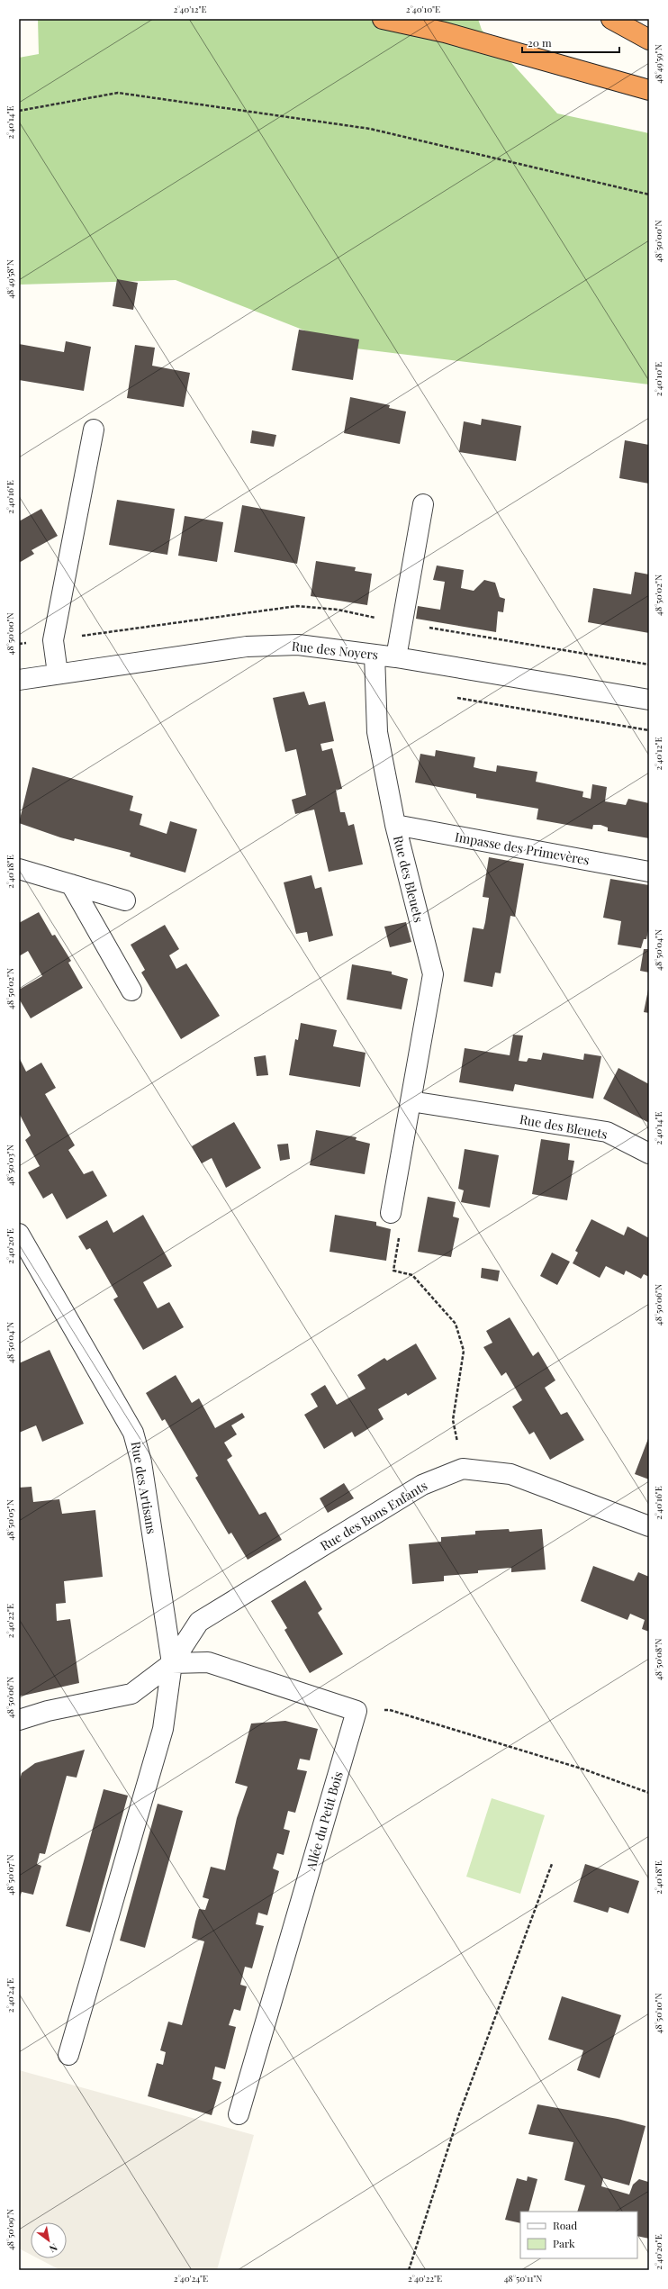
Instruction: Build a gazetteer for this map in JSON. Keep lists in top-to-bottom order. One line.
{"streets":{"street":["Rue des Noyers","Impasse des Primevères","Rue des Bleuets","Rue des Artisans","Rue des Bons Enfants","Allée du Petit Bois"]},"crossings":[["Rue des Noyers","Rue des Bleuets"],["Impasse des Primevères","Rue des Bleuets"],["Rue des Artisans","Rue des Bons Enfants"]],"legend":["Road","Park"],"scale_bar":"20 m","north":"bottom right","coordinates":["2°40'12\"E","2°40'10\"E","48°49'59\"N","2°40'14\"E","48°50'00\"N","48°49'58\"N","2°40'16\"E","48°50'02\"N","2°40'18\"E","48°50'04\"N","48°50'03\"N","2°40'20\"E","48°50'06\"N","48°50'05\"N","2°40'22\"E","48°50'08\"N","48°50'07\"N","2°40'24\"E","48°50'10\"N","48°50'09\"N","48°50'11\"N"]}
